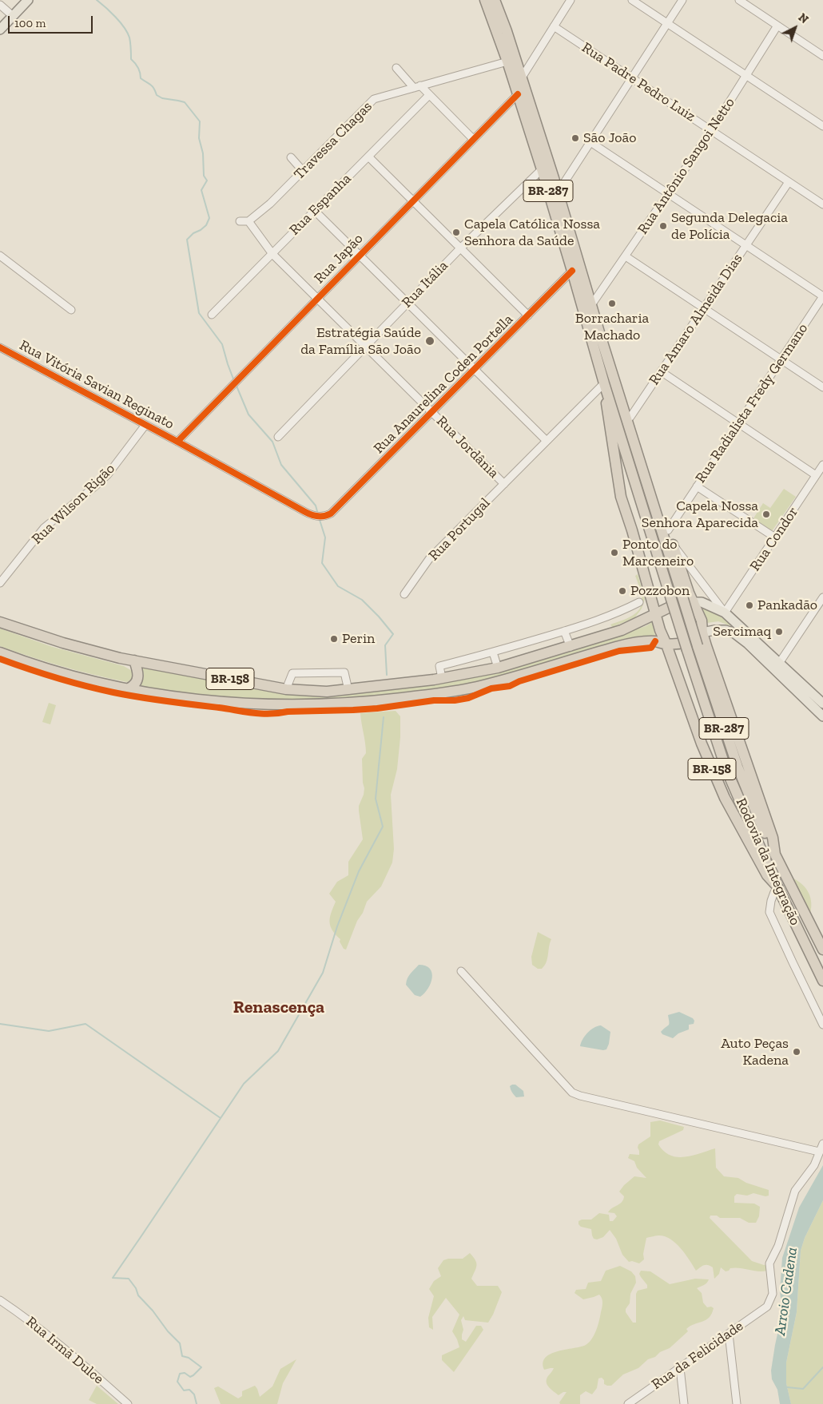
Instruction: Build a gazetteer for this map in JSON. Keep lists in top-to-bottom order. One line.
{"streets":{"highway":["BR-287","BR-158","Rodovia da Integração"],"street":["Rua Padre Pedro Luiz","Travessa Chagas","Rua Antônio Sangoi Netto","Rua Espanha","Rua Japão","Rua Itália","Rua Amaro Almeida Dias","Rua Anaurelina Coden Portella","Rua Vitória Savian Reginato","Rua Radialista Fredy Germano","Rua Jordânia","Rua Wilson Rigão","Rua Portugal","Rua Condor","Rua Irmã Dulce","Rua da Felicidade"]},"crossings":[["Rua Padre Pedro Luiz","Rua Antônio Sangoi Netto"],["Rua Padre Pedro Luiz","Rua Amaro Almeida Dias"],["Travessa Chagas","BR-287"],["Travessa Chagas","Rua Jordânia"],["Rua Antônio Sangoi Netto","BR-287"],["BR-287","Rua Japão"],["BR-287","Rua Itália"],["BR-287","Rua Amaro Almeida Dias"],["BR-287","Rua Anaurelina Coden Portella"],["BR-287","Rua Radialista Fredy Germano"],["BR-287","Rua Portugal"],["BR-287","BR-158"],["BR-287","Rodovia da Integração"],["Rua Espanha","Rua Jordânia"],["Rua Japão","Rua Vitória Savian Reginato"],["Rua Japão","Rua Jordânia"],["Rua Itália","Rua Jordânia"],["Rua Anaurelina Coden Portella","Rua Vitória Savian Reginato"],["Rua Anaurelina Coden Portella","Rua Jordânia"],["Rua Vitória Savian Reginato","Rua Wilson Rigão"],["Rua Jordânia","Rua Portugal"],["BR-158","Rodovia da Integração"]],"districts":["Renascença"],"water":["Arroio Cadena"],"places":["São João","Segunda Delegacia de Polícia","Capela Católica Nossa Senhora da Saúde","Borracharia Machado","Estratégia Saúde da Família São João","Capela Nossa Senhora Aparecida","Ponto do Marceneiro","Pozzobon","Pankadão","Sercimaq","Perin","Auto Peças Kadena"],"scale_bar":"100 m","north":"top right"}
